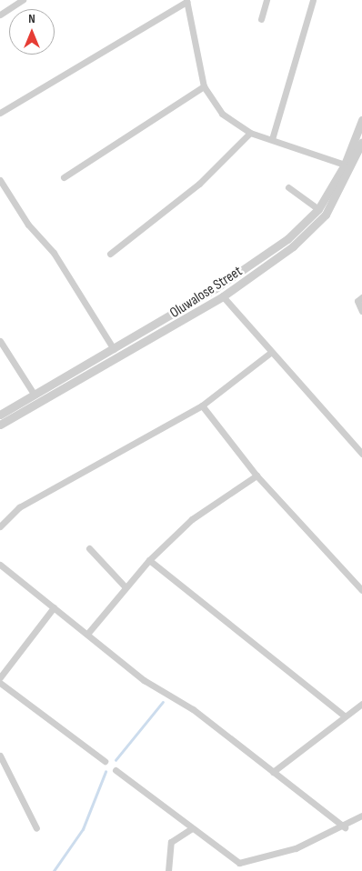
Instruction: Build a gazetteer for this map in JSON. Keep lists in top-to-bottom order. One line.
{"streets":{"street":["Oluwalose Street"]},"north":"top"}
